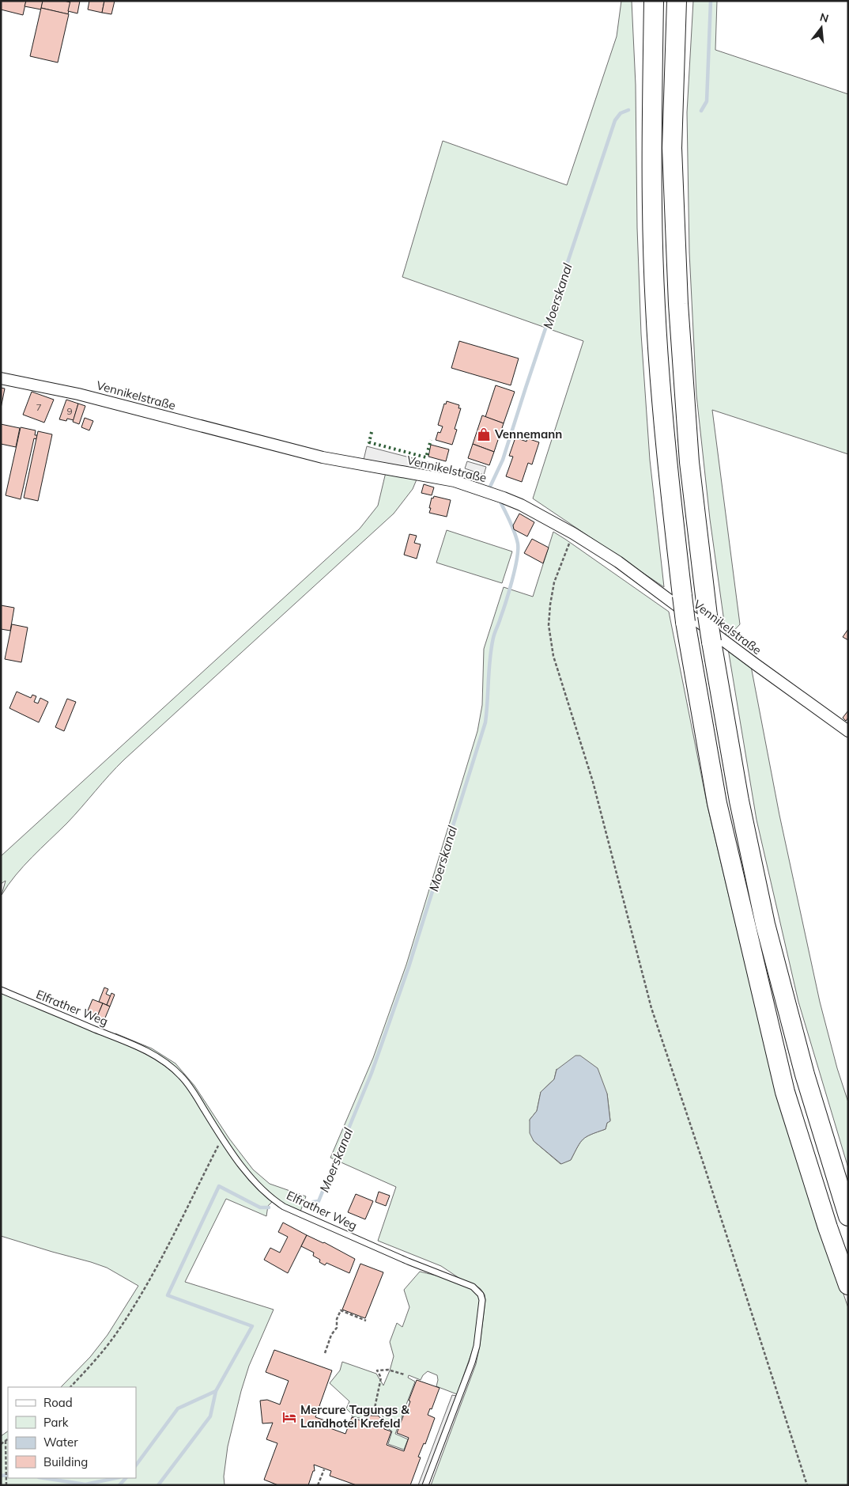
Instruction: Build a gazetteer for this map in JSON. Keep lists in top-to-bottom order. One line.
{"streets":{"street":["Vennikelstraße"],"lane":["Elfrather Weg"]},"water":["Moerskanal"],"places":{"shop":["Vennemann"],"hotel":["Mercure Tagungs & Landhotel Krefeld"]},"house_numbers":["7","9"],"legend":["Road","Park","Water","Building"],"north":"top"}
